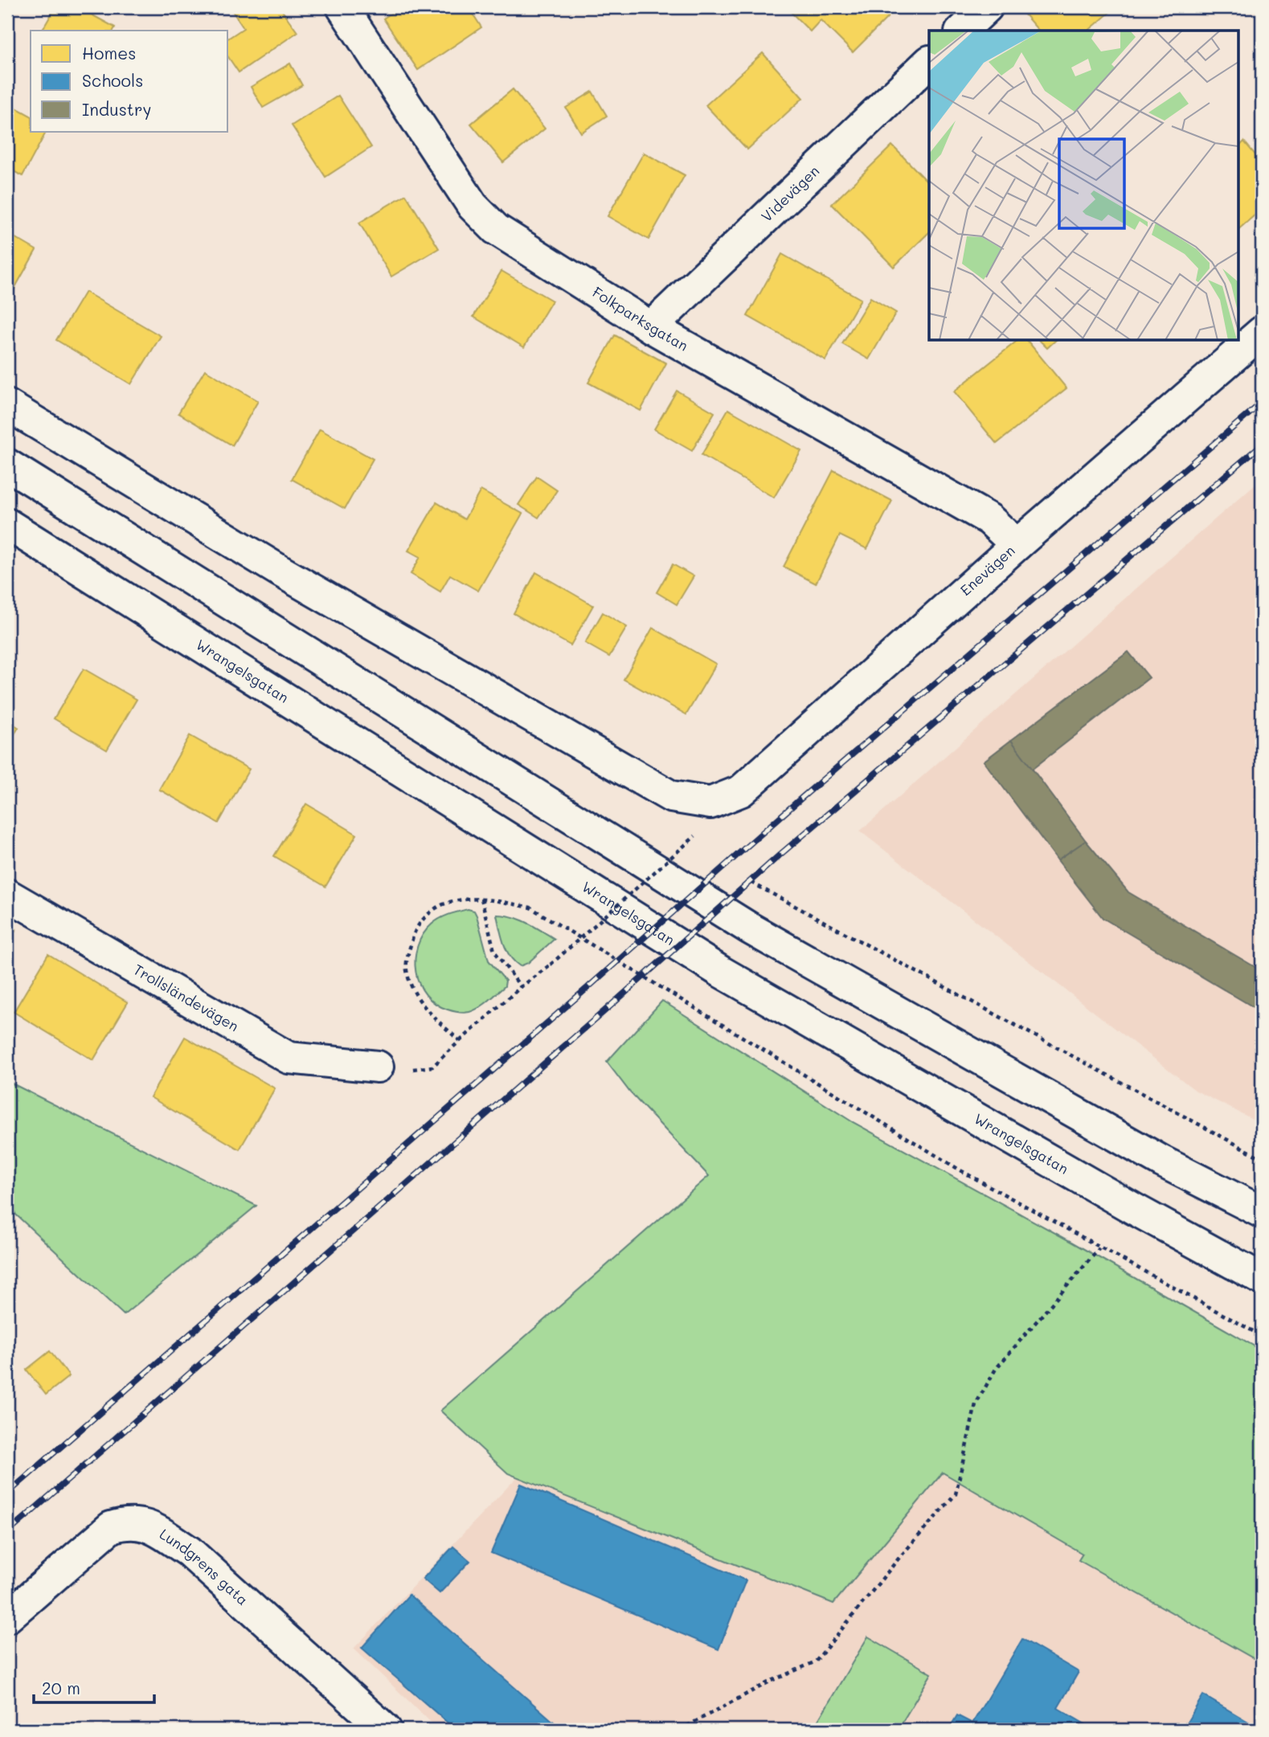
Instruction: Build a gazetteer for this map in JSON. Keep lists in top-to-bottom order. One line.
{"streets":{"street":["Videvägen","Folkparksgatan","Enevägen","Wrangelsgatan","Trollsländevägen","Lundgrens gata"]},"crossings":[["Videvägen","Folkparksgatan"],["Folkparksgatan","Enevägen"]],"legend":["Homes","Schools","Industry"],"scale_bar":"20 m"}
